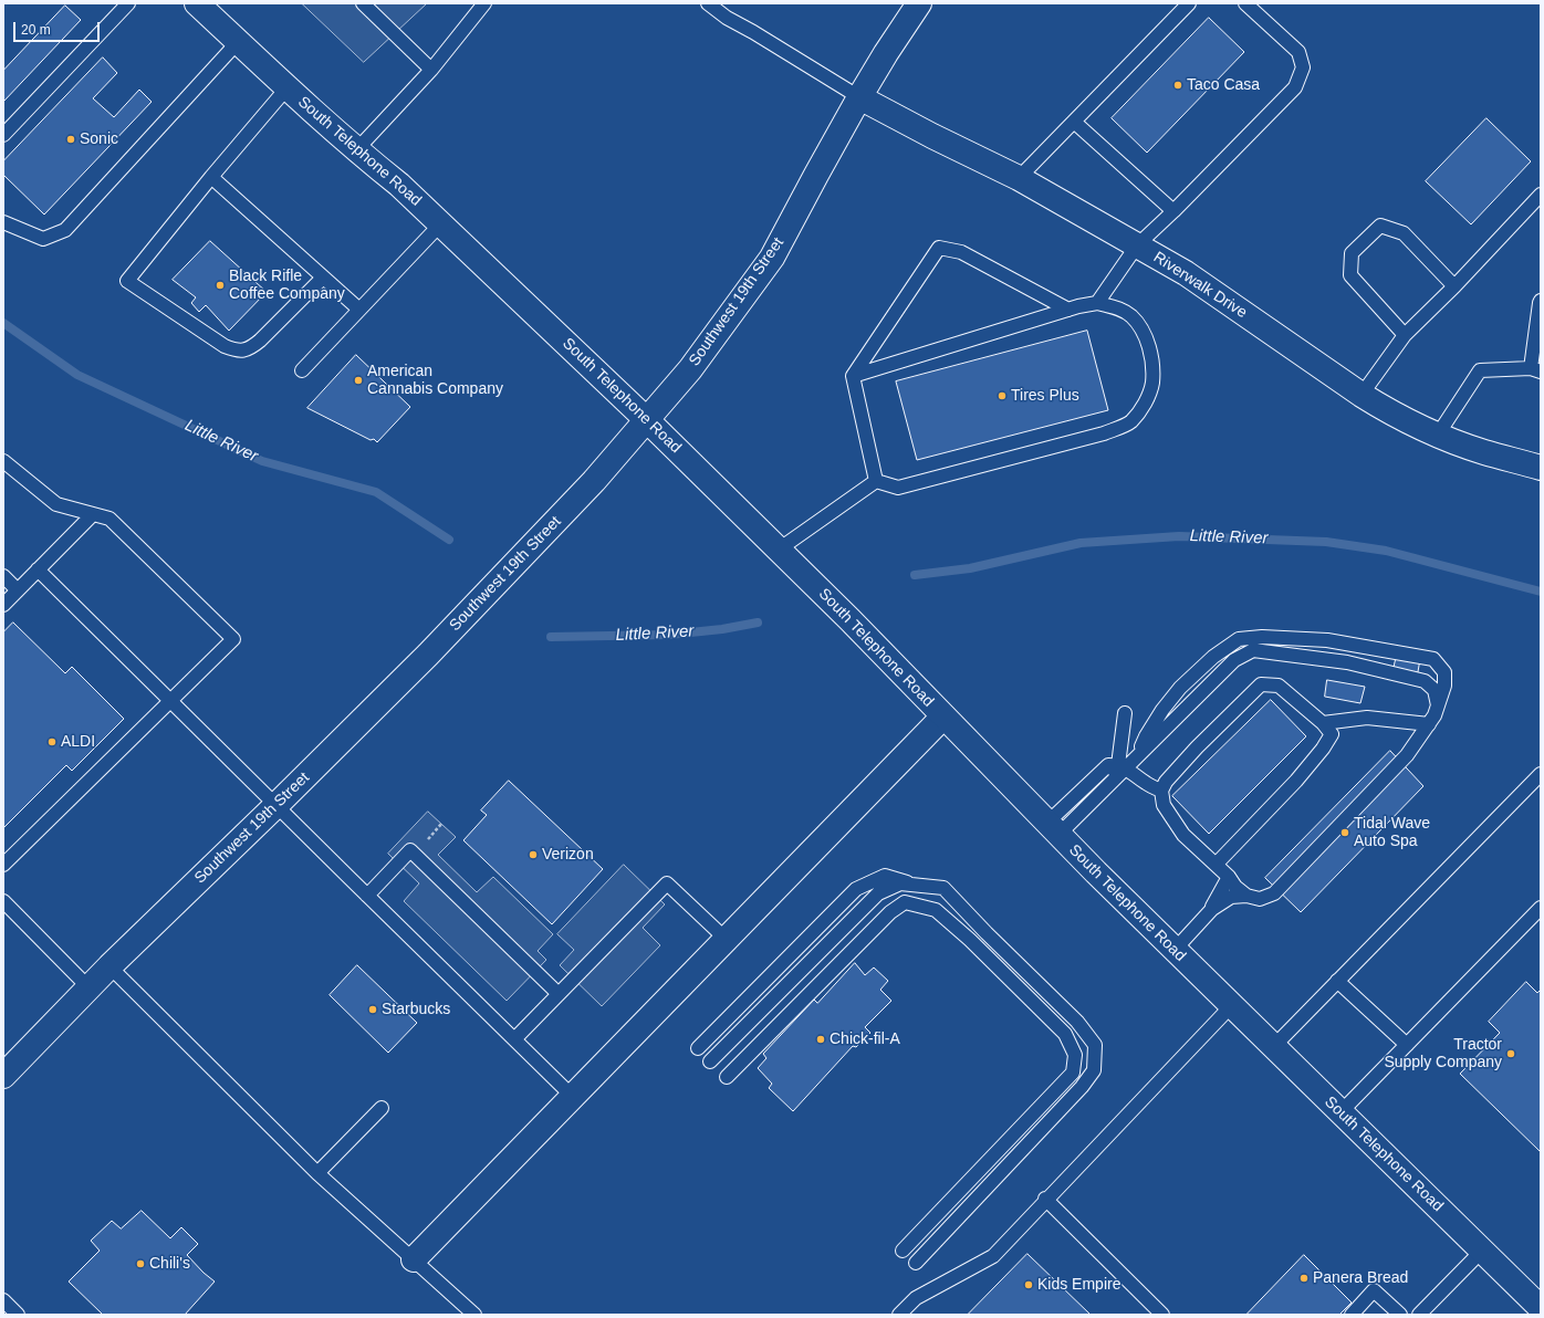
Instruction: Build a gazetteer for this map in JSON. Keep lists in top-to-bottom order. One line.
{"streets":{"street":["South Telephone Road","Riverwalk Drive","Southwest 19th Street"]},"crossings":[["South Telephone Road","Southwest 19th Street"],["Riverwalk Drive","Southwest 19th Street"]],"water":["Little River"],"places":["Taco Casa","Sonic","Black Rifle Coffee Company","American Cannabis Company","Tires Plus","ALDI","Tidal Wave Auto Spa","Verizon","Starbucks","Chick-fil-A","Tractor Supply Company","Chili's","Panera Bread","Kids Empire"],"scale_bar":"20 m"}
